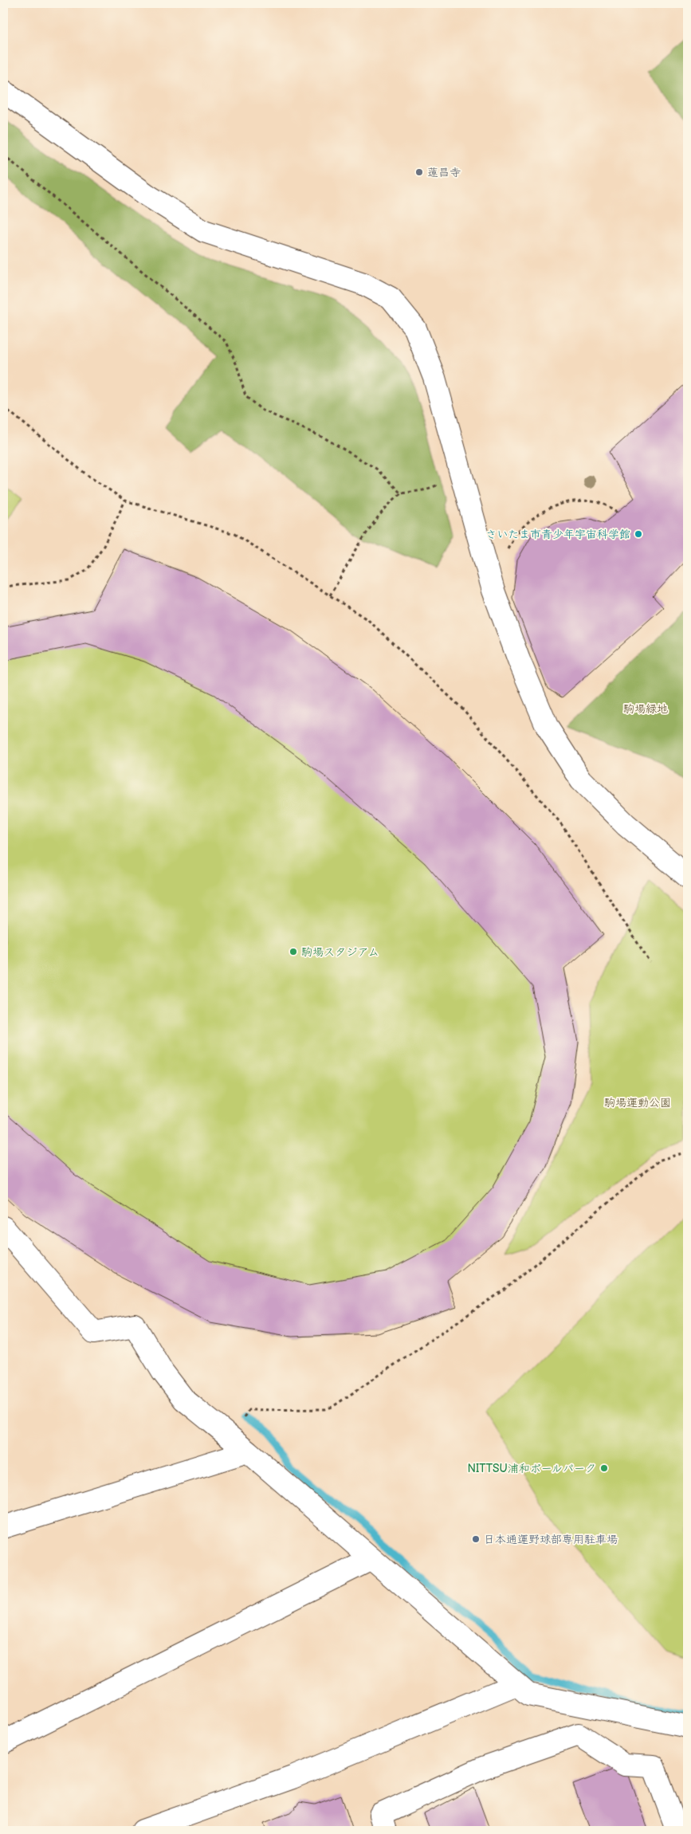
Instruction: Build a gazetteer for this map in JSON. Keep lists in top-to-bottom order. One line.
{"parks":["駒場緑地","駒場運動公園"],"places":["蓮昌寺","さいたま市青少年宇宙科学館","駒場スタジアム","NITTSU浦和ボールパーク","日本通運野球部専用駐車場"]}
